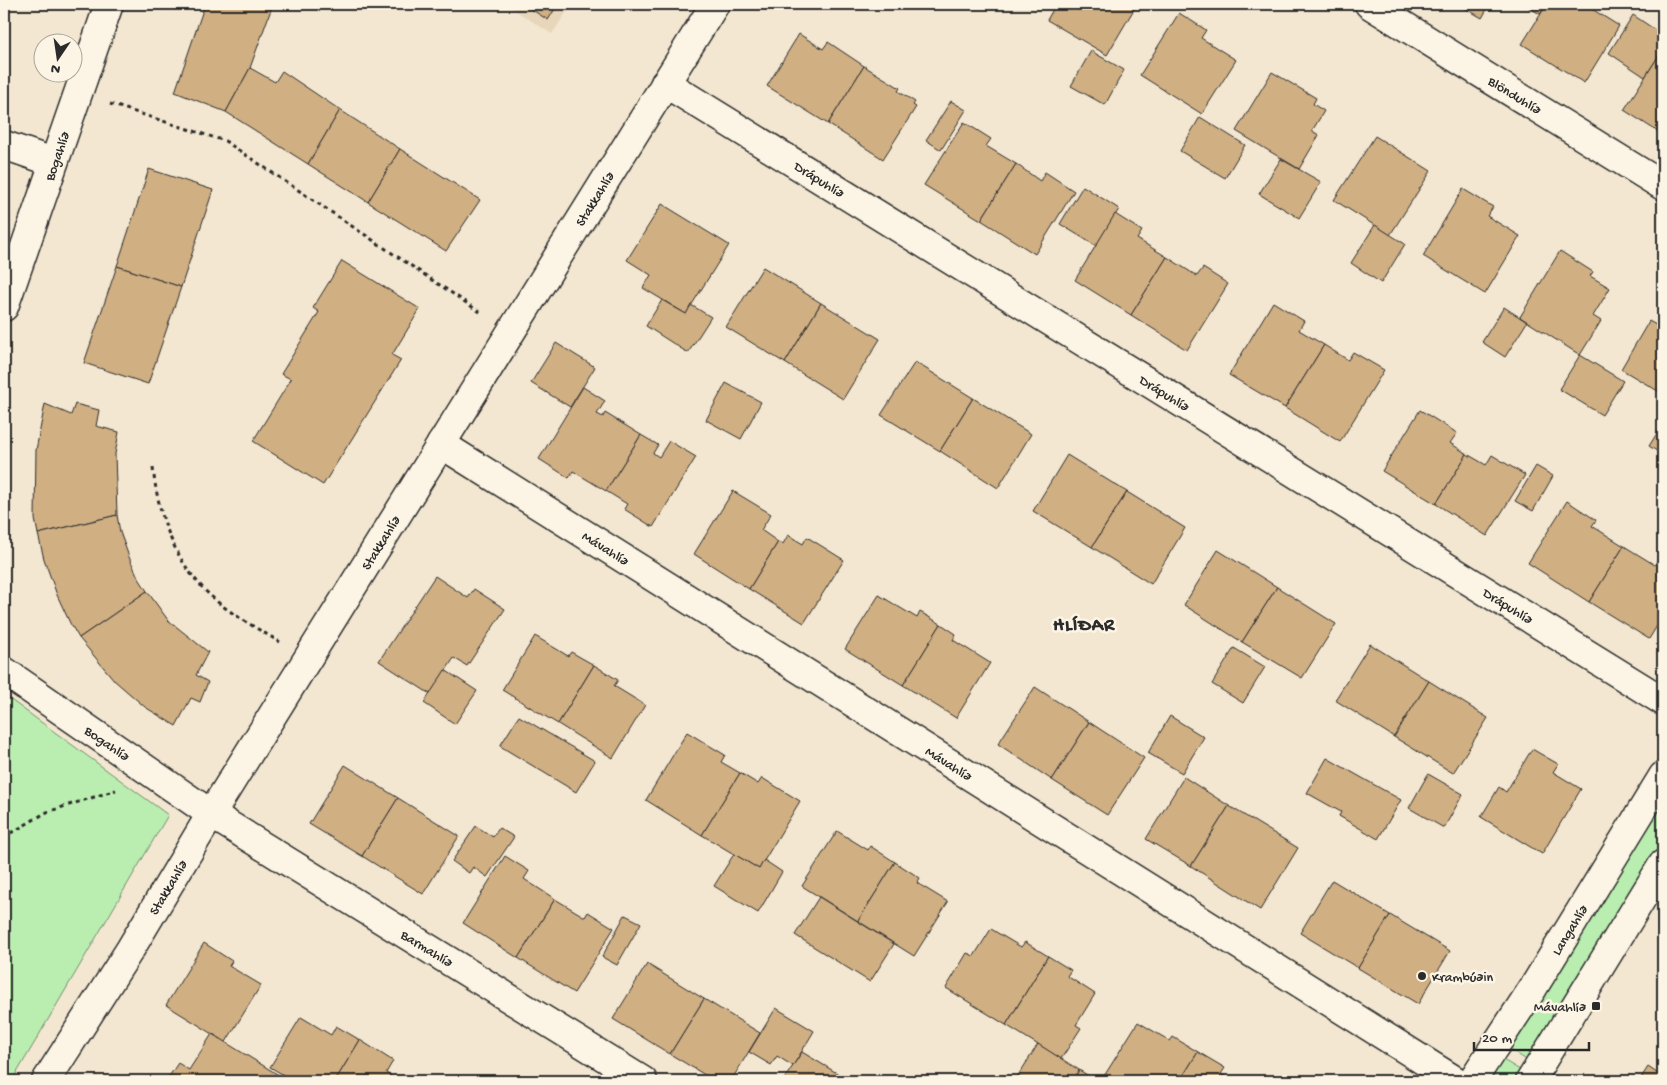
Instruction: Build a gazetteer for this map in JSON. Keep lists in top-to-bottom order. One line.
{"streets":{"street":["Blönduhlíð","Bogahlíð","Drápuhlíð","Stakkahlíð","Mávahlíð","Langahlíð","Barmahlíð"]},"crossings":[["Bogahlíð","Stakkahlíð"],["Bogahlíð","Barmahlíð"],["Drápuhlíð","Stakkahlíð"],["Stakkahlíð","Mávahlíð"],["Stakkahlíð","Barmahlíð"],["Mávahlíð","Langahlíð"]],"districts":["HLÍÐAR"],"places":{"other":["Krambúðin"],"transit":["Mávahlíð"]},"scale_bar":"20 m","north":"bottom"}
